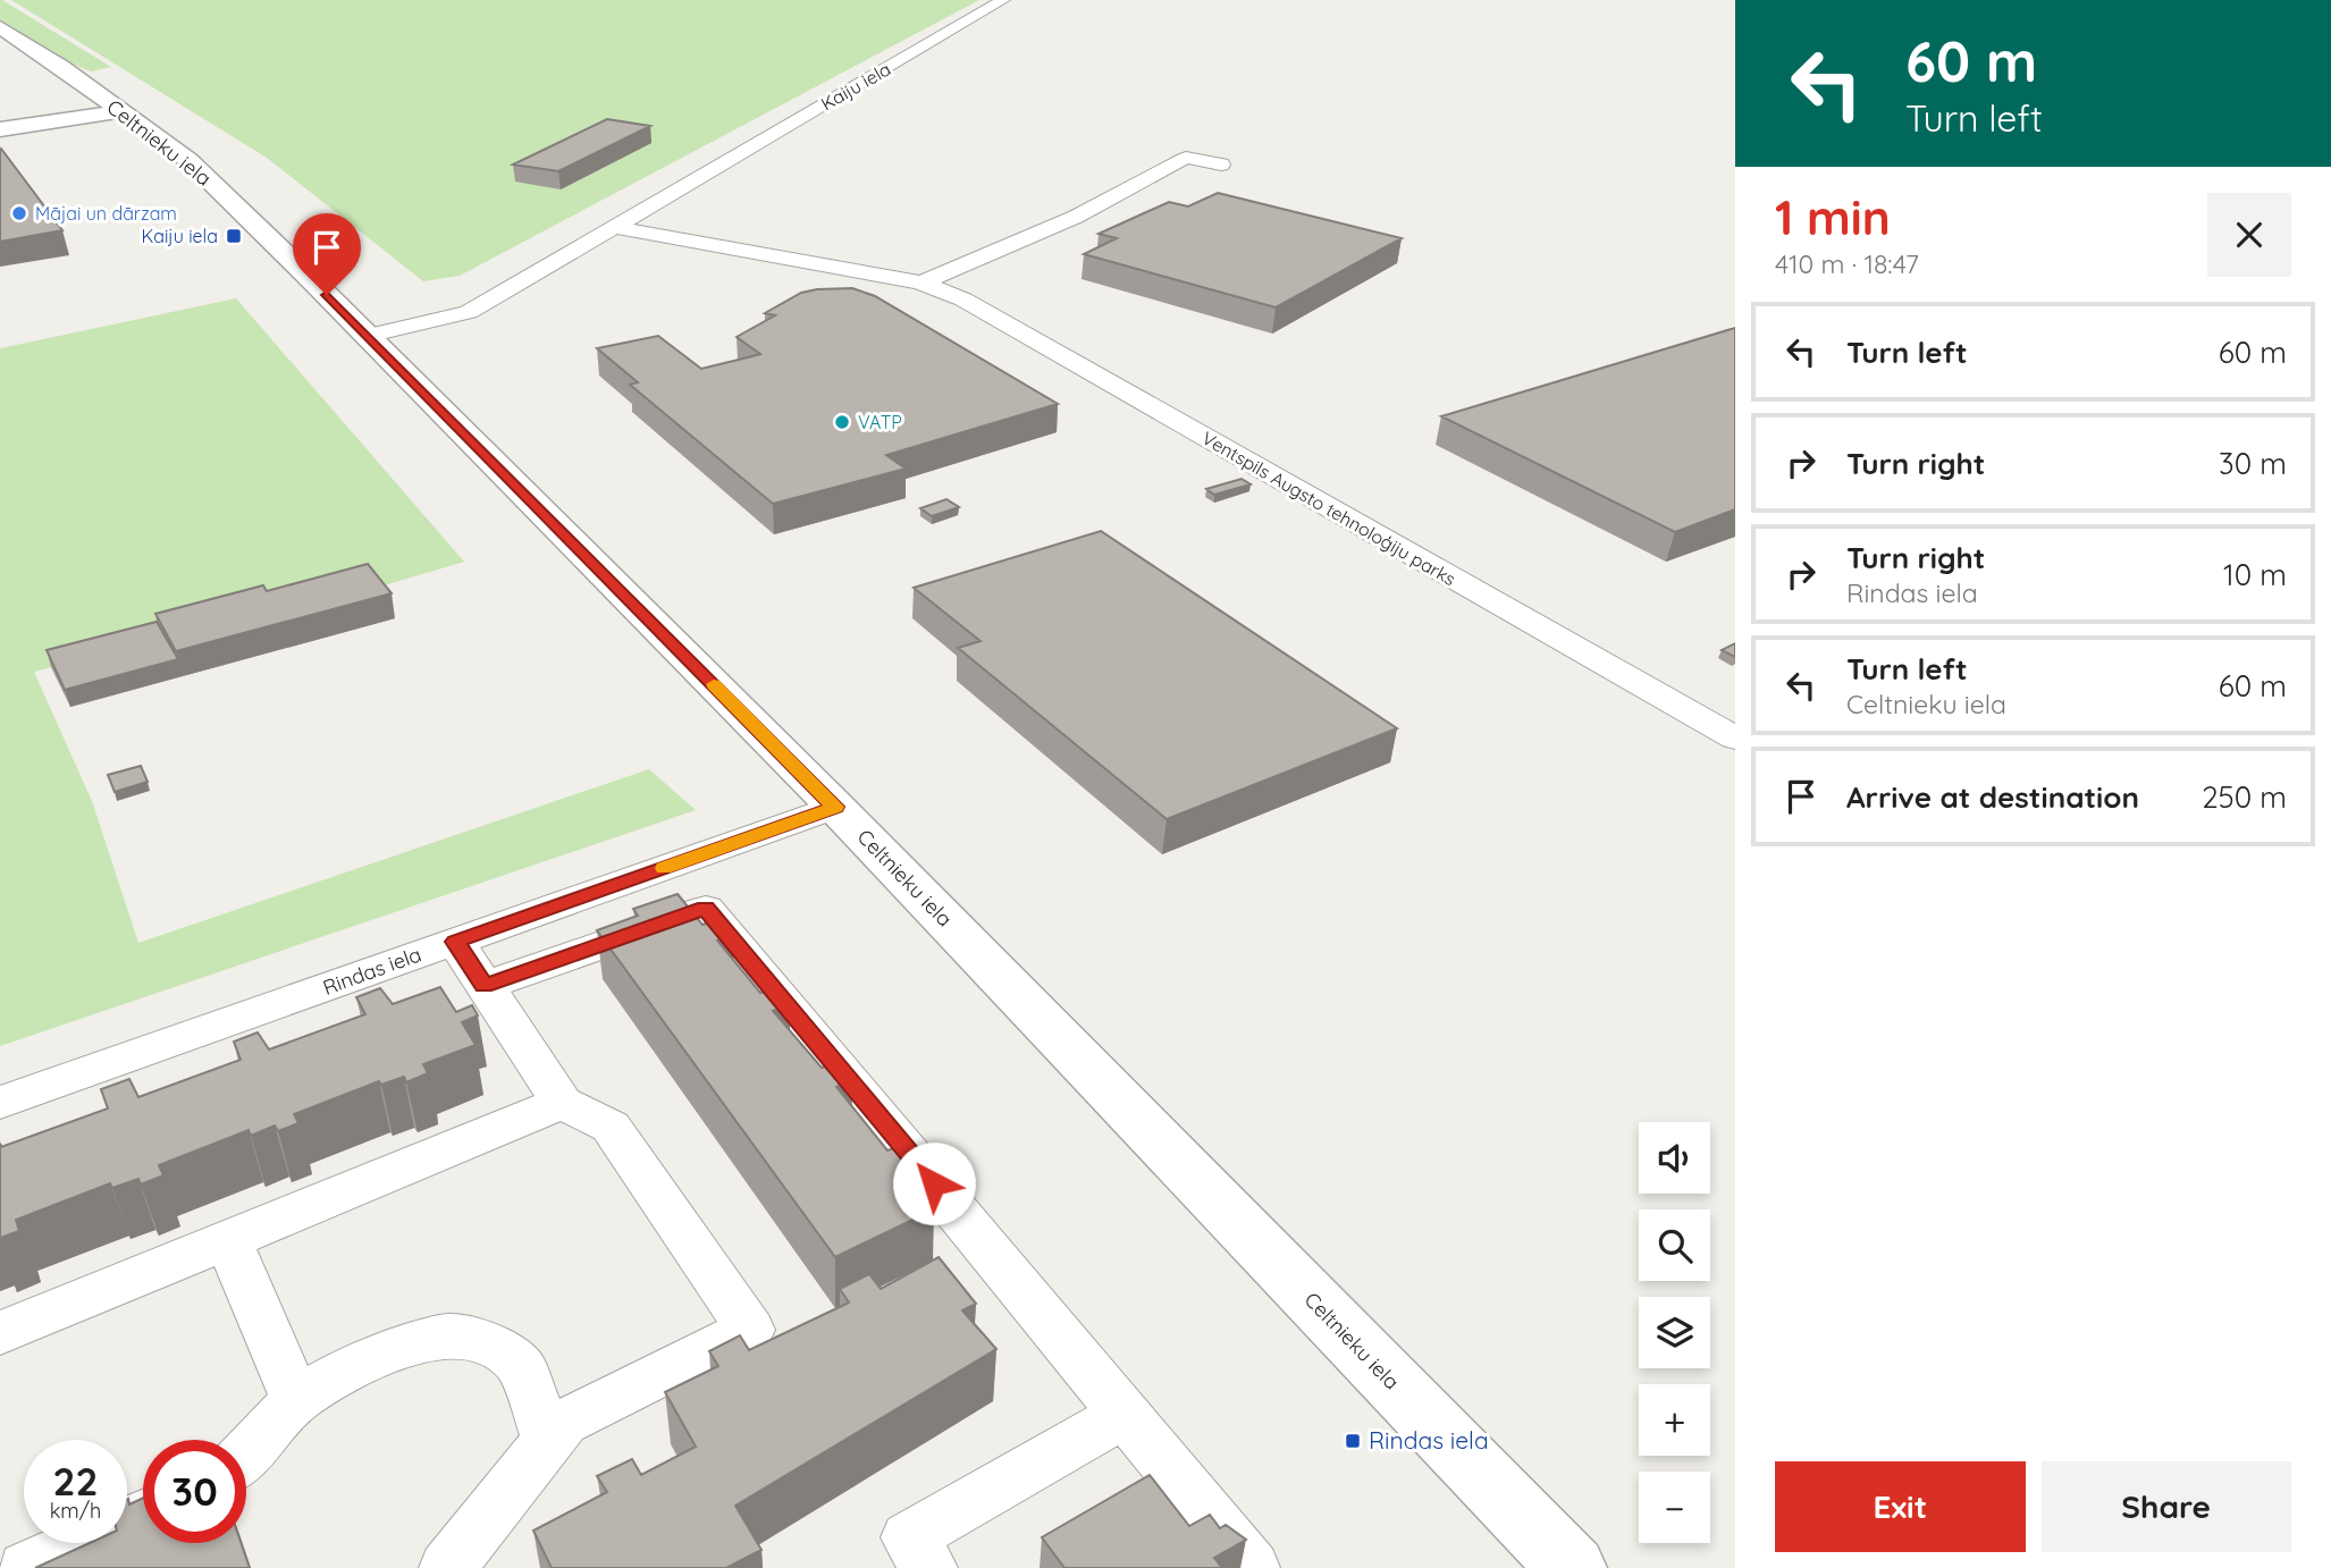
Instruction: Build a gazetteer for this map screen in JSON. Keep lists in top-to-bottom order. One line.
{"streets":{"street":["Kaiju iela","Celtnieku iela","Ventspils Augsto tehnoloģiju parks","Rindas iela"]},"crossings":[["Kaiju iela","Celtnieku iela"],["Kaiju iela","Ventspils Augsto tehnoloģiju parks"],["Celtnieku iela","Rindas iela"]],"places":{"other":["Mājai un dārzam","VATP"],"transit":["Kaiju iela","Rindas iela"]},"page":{"turn":["60 m","Turn left"],"heading":["1 min","410 m · 18:47"],"list":[{"name":"Turn left","value":"60 m"},{"name":"Turn right","value":"30 m"},{"name":"Turn right","note":"Rindas iela","value":"10 m"},{"name":"Turn left","note":"Celtnieku iela","value":"60 m"},{"name":"Arrive at destination","value":"250 m"}],"map_buttons":["+","−"],"speed":"22 km/h","limit":"30","buttons":["Exit","Share"]}}
